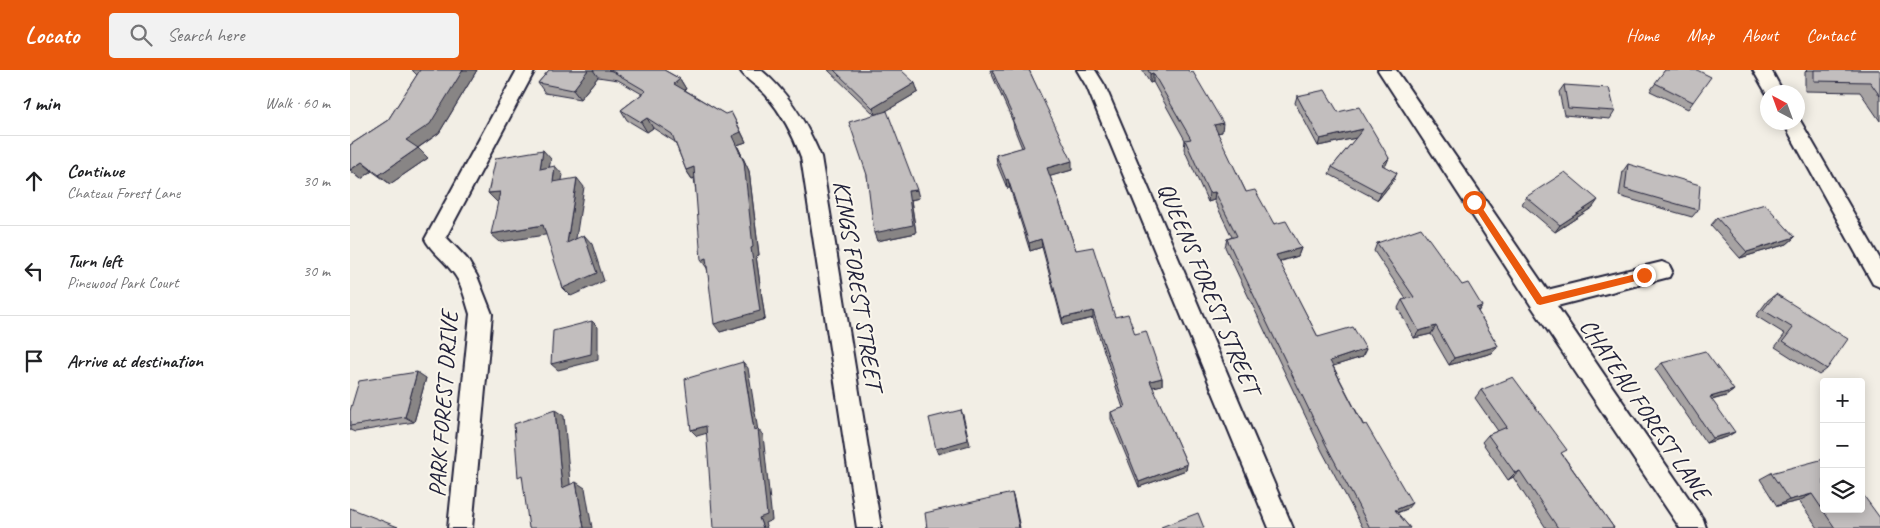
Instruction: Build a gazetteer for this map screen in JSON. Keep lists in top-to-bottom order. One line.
{"streets":{"street":["KINGS FOREST STREET","QUEENS FOREST STREET","PARK FOREST DRIVE","CHATEAU FOREST LANE"]},"north":"top left","page":{"header":"Locato","search":"Search here","nav":["Home","Map","About","Contact"],"heading":["1 min","Walk · 60 m"],"list":[["Continue","Chateau Forest Lane","30 m"],["Turn left","Pinewood Park Court","30 m"],"Arrive at destination"],"map_buttons":["+","−"]}}
